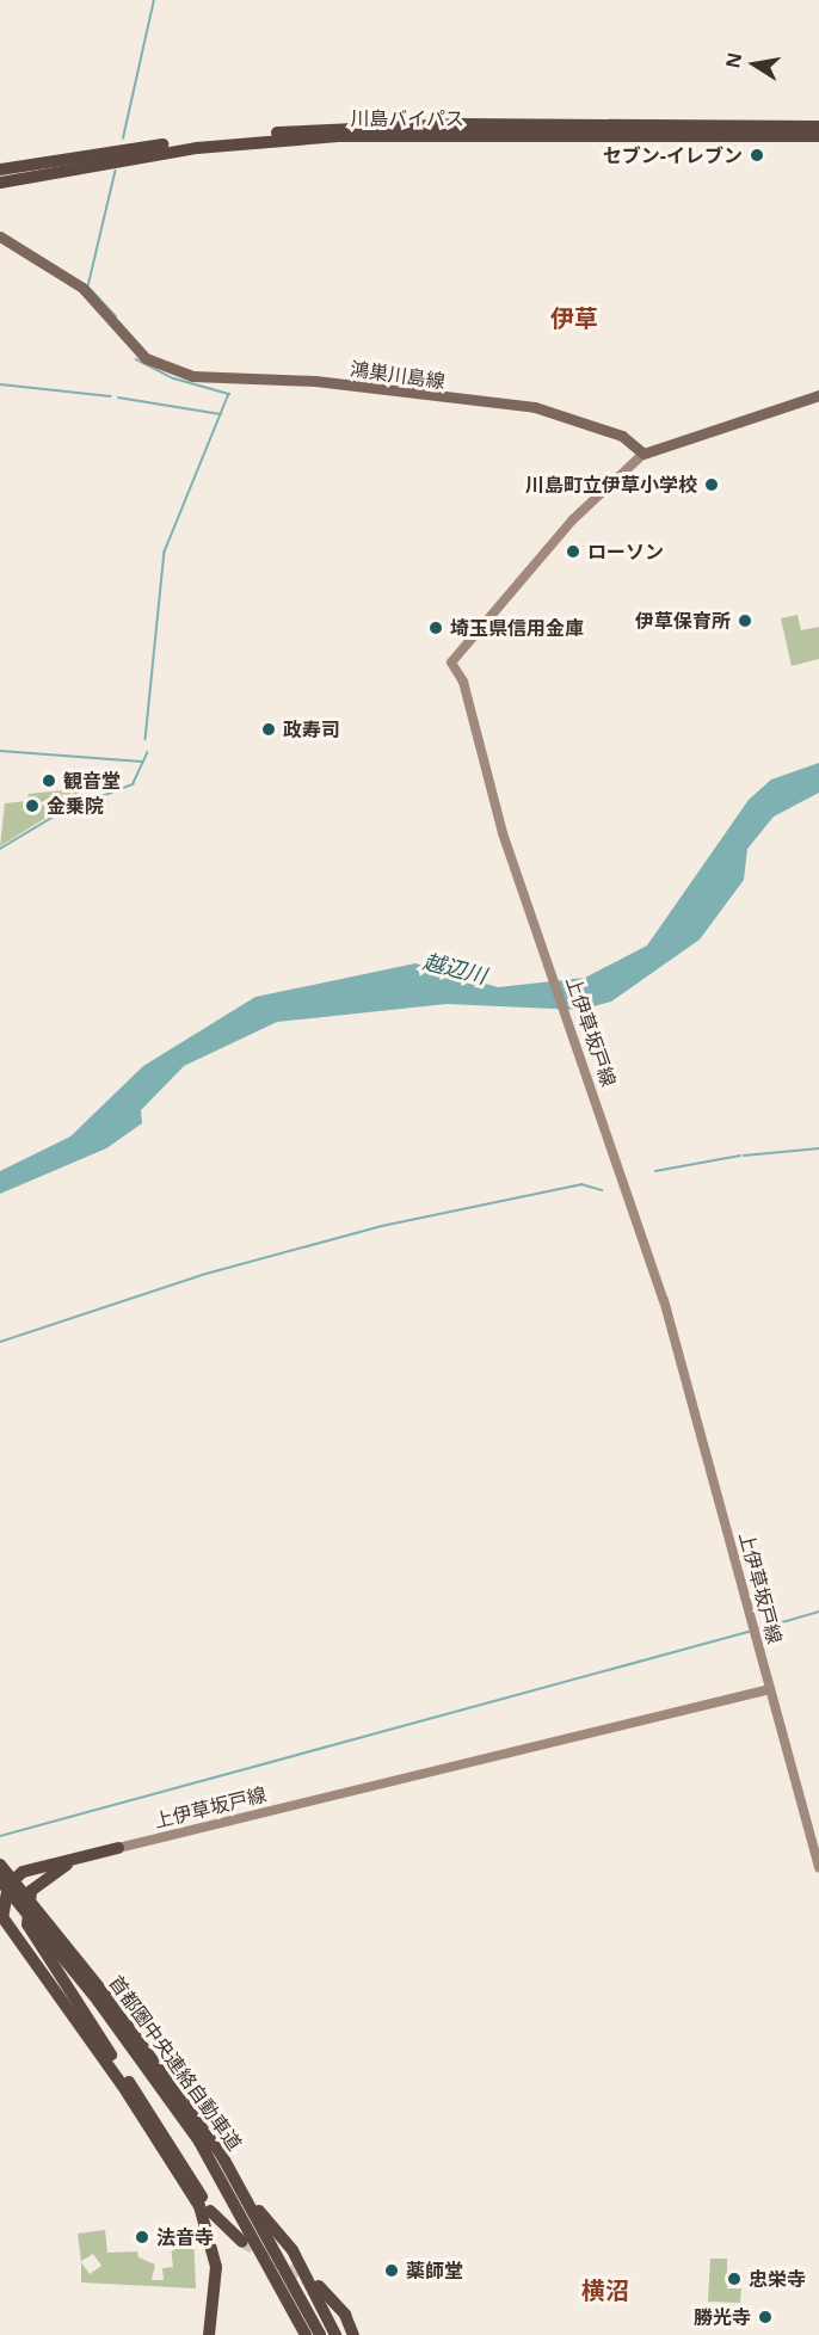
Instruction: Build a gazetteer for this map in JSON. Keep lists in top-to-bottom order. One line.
{"streets":{"highway":["川島バイパス","首都圏中央連絡自動車道"],"main road":["鴻巣川島線","上伊草坂戸線"]},"crossings":[["鴻巣川島線","上伊草坂戸線"]],"districts":["伊草","横沼"],"water":["越辺川"],"places":["セブン-イレブン","川島町立伊草小学校","ローソン","伊草保育所","埼玉県信用金庫","政寿司","観音堂","金乗院","法音寺","薬師堂","忠栄寺","勝光寺"],"north":"left"}
